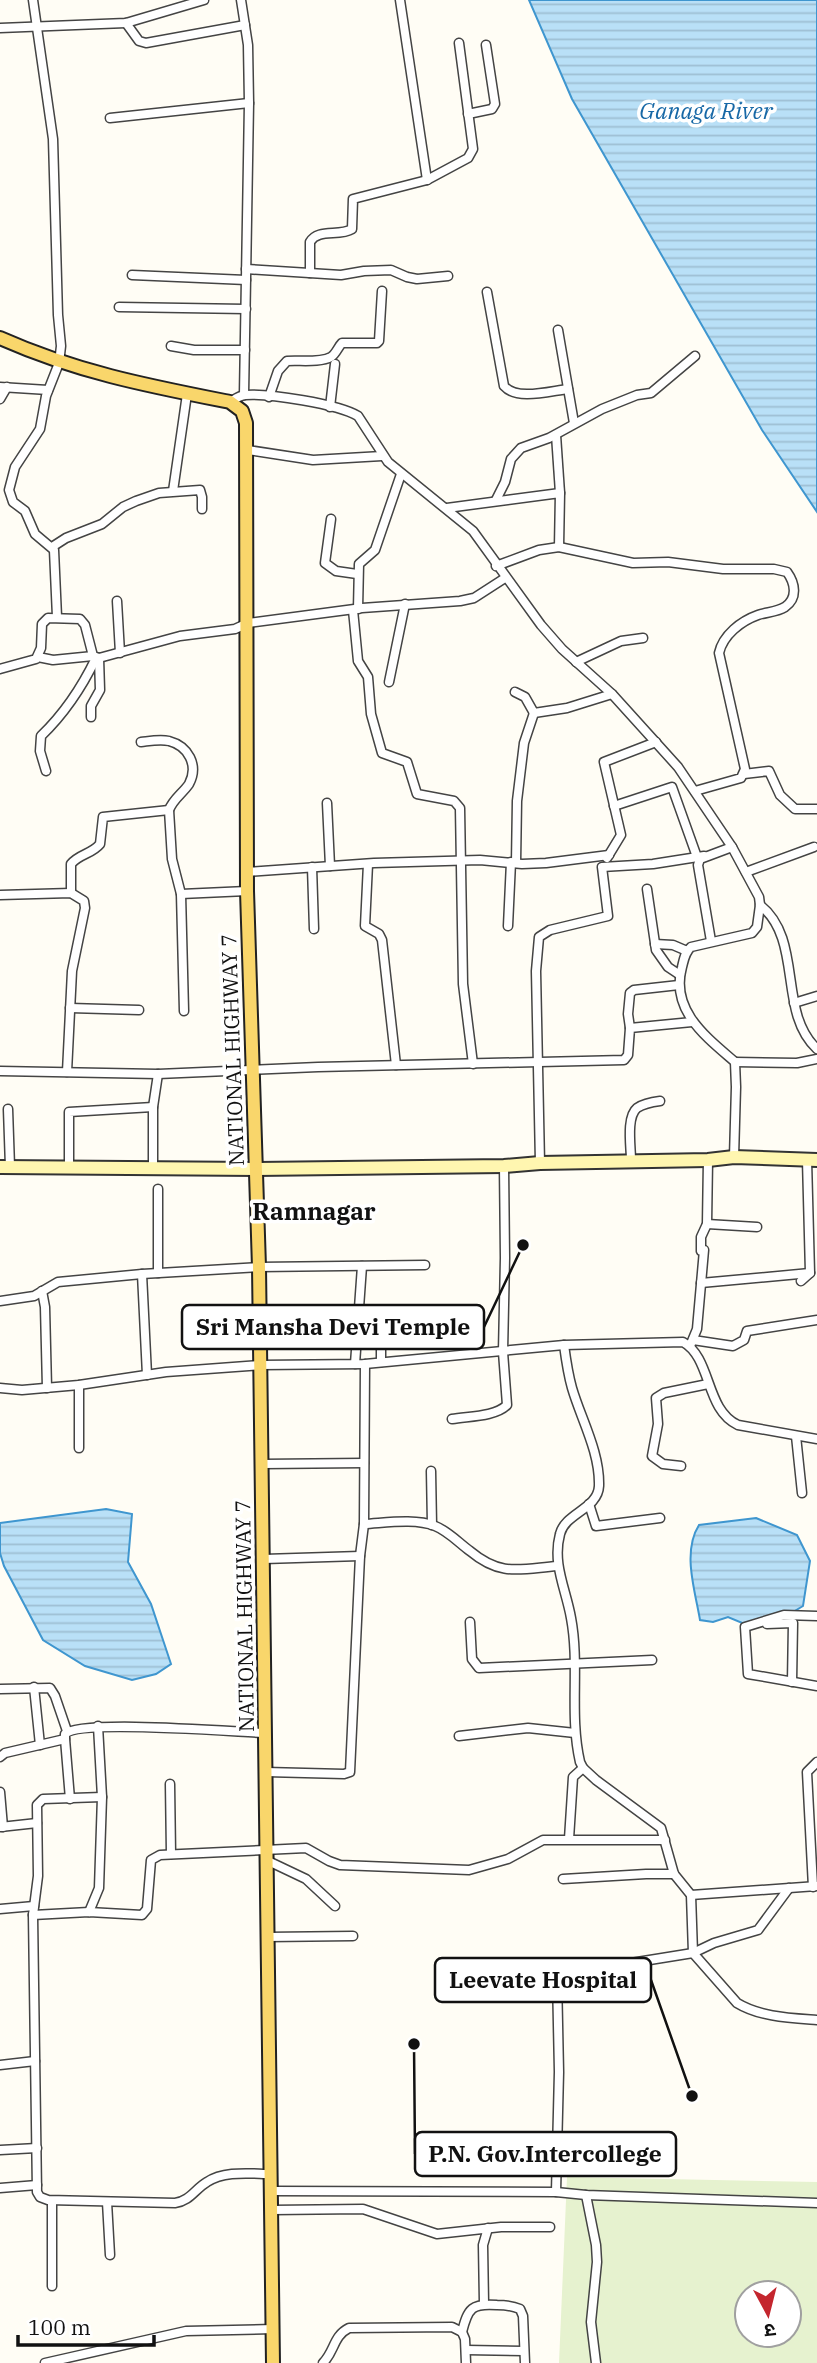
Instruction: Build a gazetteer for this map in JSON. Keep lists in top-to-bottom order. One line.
{"streets":{"main road":["NATIONAL HIGHWAY 7"]},"districts":["Ramnagar"],"water":["Ganaga River"],"places":["Sri Mansha Devi Temple","P.N. Gov.Intercollege","Leevate Hospital"],"scale_bar":"100 m","north":"bottom"}
